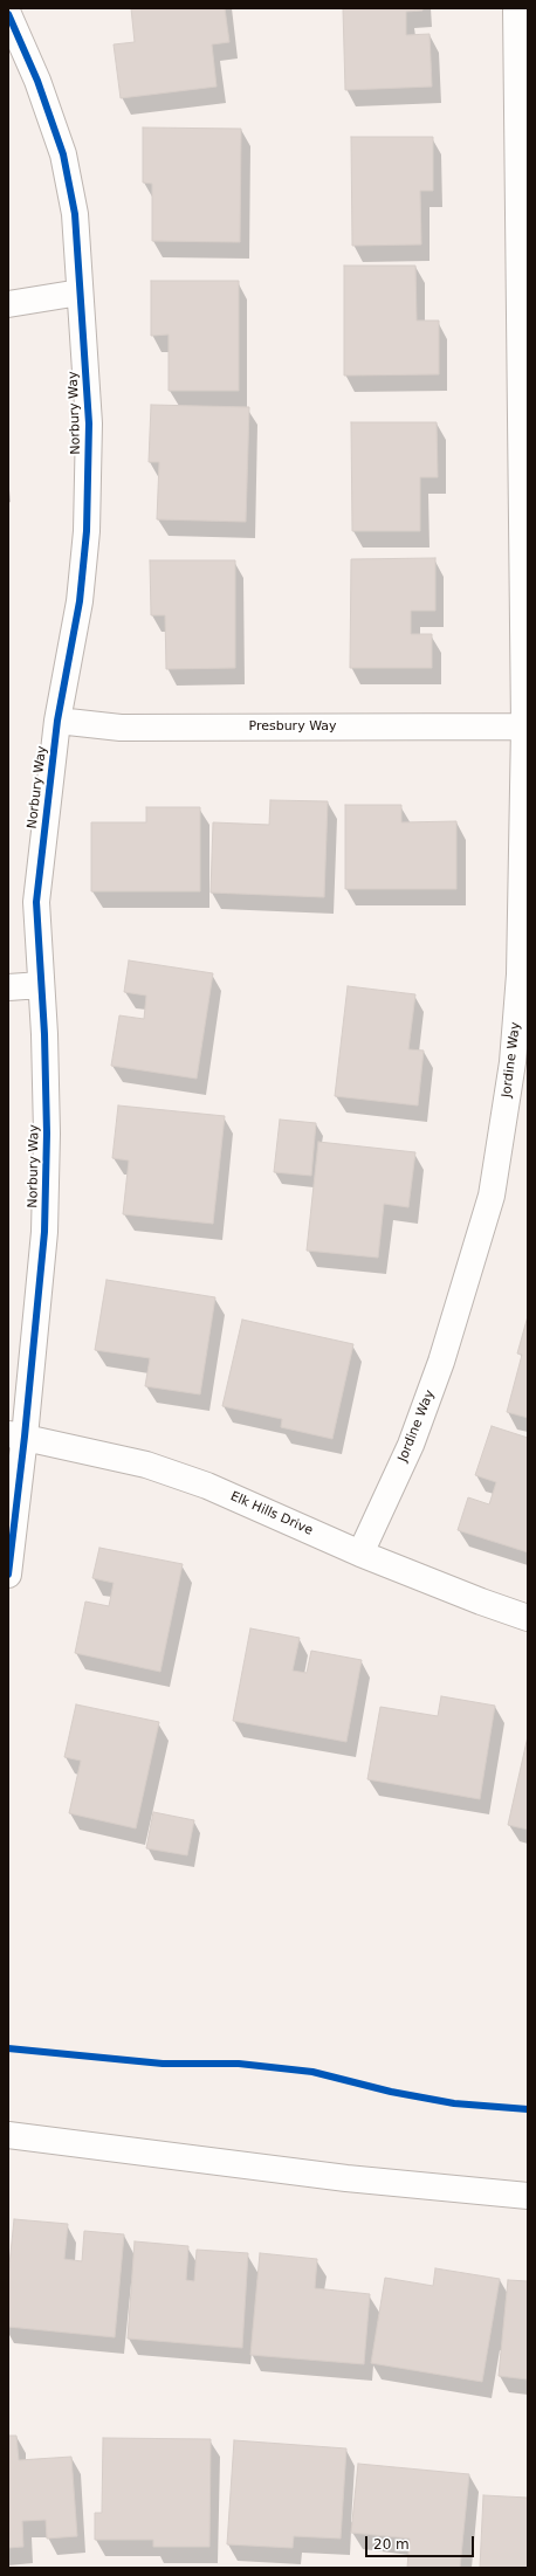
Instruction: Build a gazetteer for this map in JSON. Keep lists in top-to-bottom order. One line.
{"streets":{"street":["Norbury Way","Presbury Way","Jordine Way","Elk Hills Drive"]},"crossings":[["Norbury Way","Presbury Way"],["Norbury Way","Elk Hills Drive"],["Presbury Way","Jordine Way"],["Jordine Way","Elk Hills Drive"]],"scale_bar":"20 m"}
